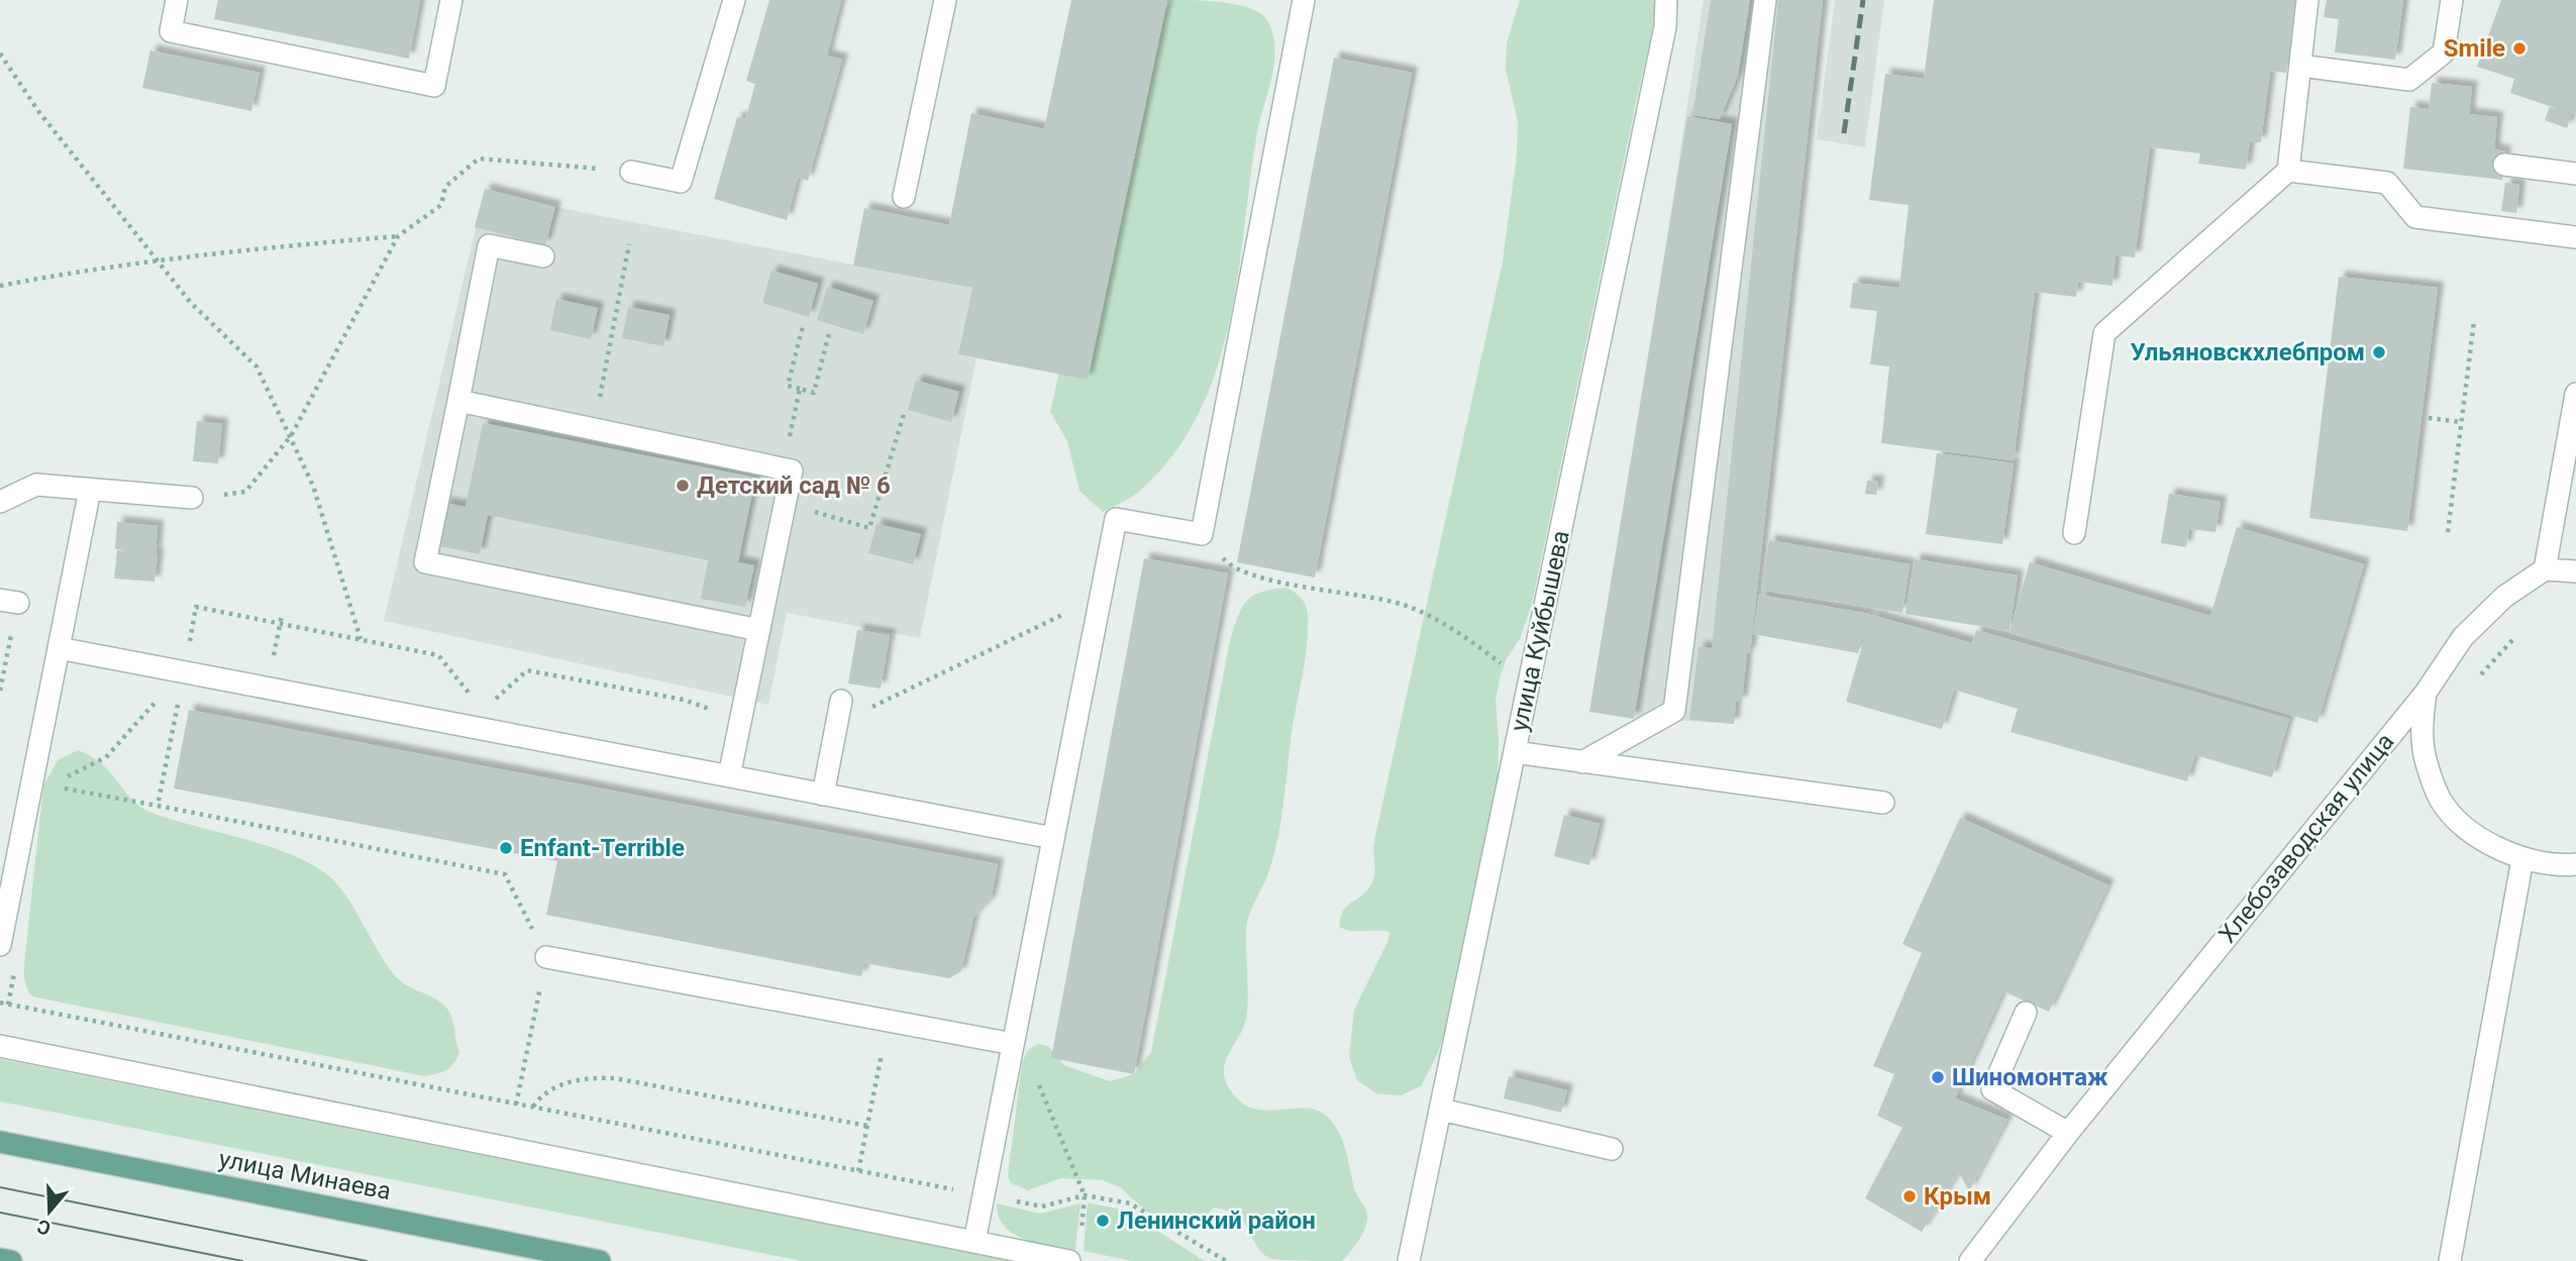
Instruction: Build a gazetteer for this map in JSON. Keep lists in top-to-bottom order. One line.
{"streets":{"main road":["улица Минаева"],"street":["улица Куйбышева","Хлебозаводская улица"]},"places":["Smile","Ульяновскхлебпром","Детский сад № 6","Enfant-Terrible","Шиномонтаж","Крым","Ленинский район"],"north":"bottom"}
